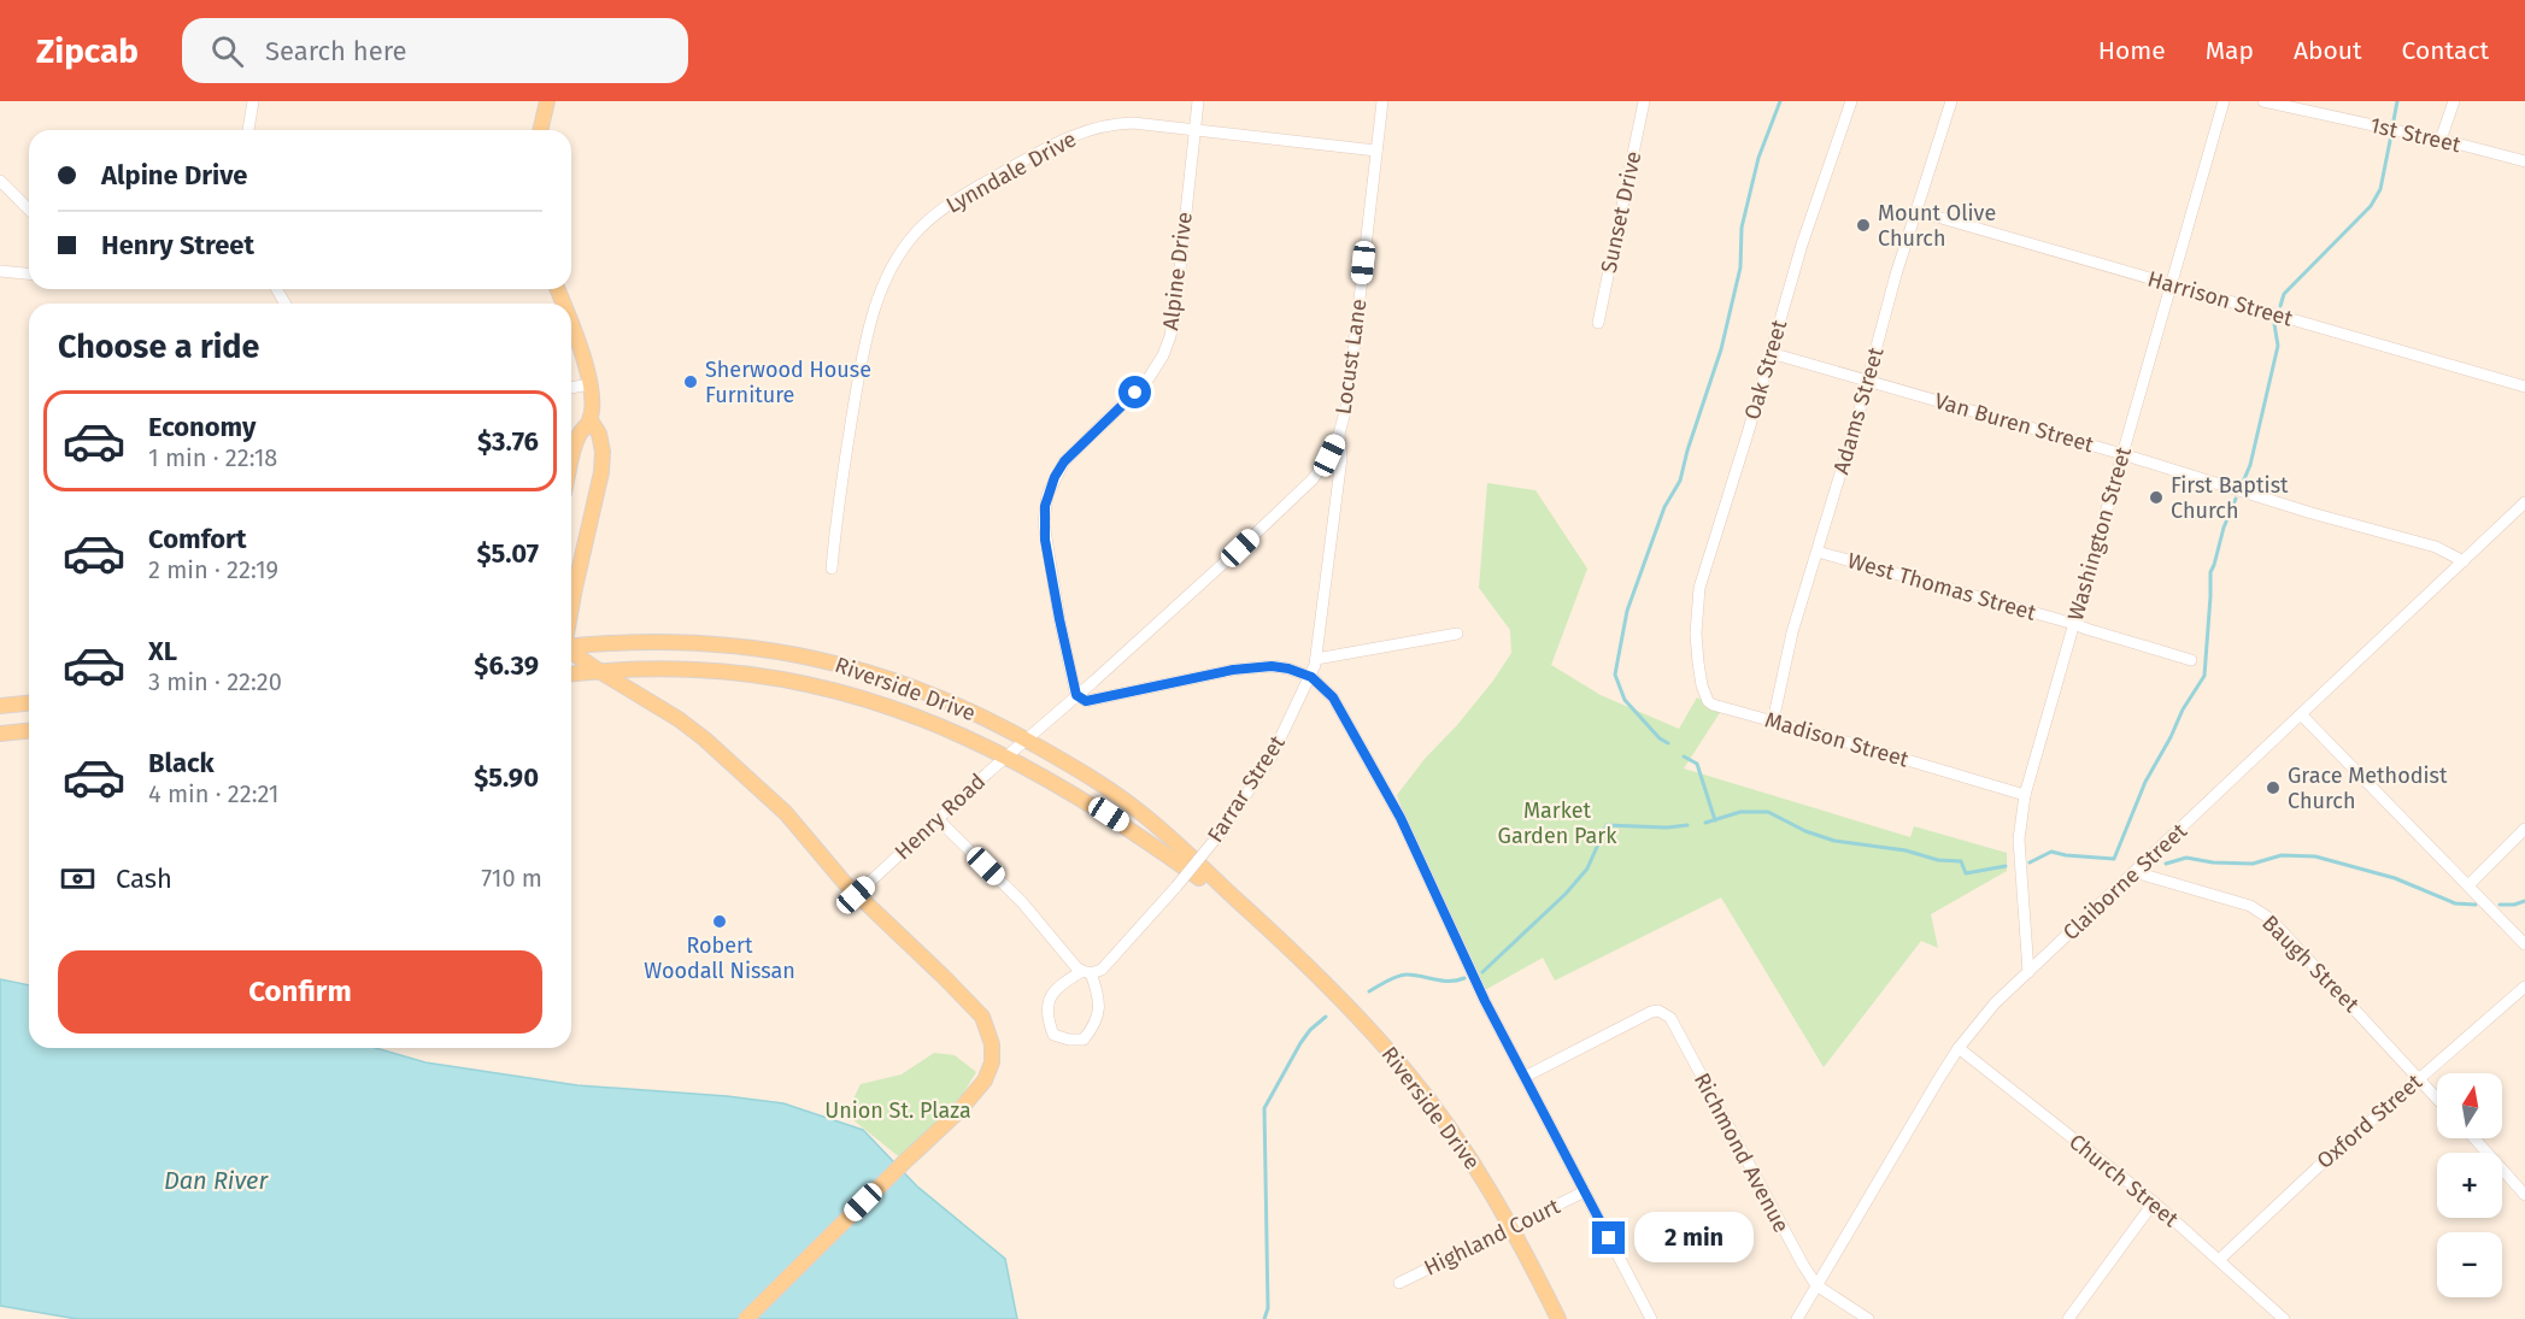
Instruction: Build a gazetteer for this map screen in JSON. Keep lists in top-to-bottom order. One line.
{"streets":{"main road":["Riverside Drive"],"street":["1st Street","Lynndale Drive","Sunset Drive","Alpine Drive","Harrison Street","Locust Lane","Oak Street","Adams Street","Van Buren Street","Washington Street","West Thomas Street","Madison Street","Farrar Street","Henry Road","Claiborne Street","Baugh Street","Oxford Street","Richmond Avenue","Church Street","Highland Court"]},"crossings":[["Lynndale Drive","Alpine Drive"],["Lynndale Drive","Locust Lane"],["Alpine Drive","Locust Lane"],["Harrison Street","Adams Street"],["Harrison Street","Washington Street"],["Locust Lane","Riverside Drive"],["Locust Lane","Farrar Street"],["Locust Lane","Henry Road"],["Oak Street","Van Buren Street"],["Oak Street","Madison Street"],["Adams Street","Van Buren Street"],["Adams Street","West Thomas Street"],["Adams Street","Madison Street"],["Van Buren Street","Washington Street"],["Van Buren Street","Claiborne Street"],["Washington Street","West Thomas Street"],["Washington Street","Madison Street"],["Washington Street","Claiborne Street"],["Riverside Drive","Henry Road"],["Riverside Drive","Highland Court"],["Claiborne Street","Baugh Street"],["Claiborne Street","Richmond Avenue"],["Claiborne Street","Church Street"],["Baugh Street","Oxford Street"],["Oxford Street","Church Street"]],"water":["Dan River"],"parks":["Market Garden Park","Union St. Plaza"],"places":["Mount Olive Church","Sherwood House Furniture","First Baptist Church","Grace Methodist Church","Robert Woodall Nissan"],"north":"top","page":{"header":"Zipcab","search":"Search here","nav":["Home","Map","About","Contact"],"banner":["Alpine Drive","Henry Street"],"heading":"Choose a ride","list":[{"name":"Economy","note":"1 min · 22:18","value":"$3.76"},{"name":"Comfort","note":"2 min · 22:19","value":"$5.07"},{"name":"XL","note":"3 min · 22:20","value":"$6.39"},{"name":"Black","note":"4 min · 22:21","value":"$5.90"}],"pay":["Cash","710 m"],"buttons":"Confirm","map_buttons":["+","−"],"bubble":"2 min"}}
